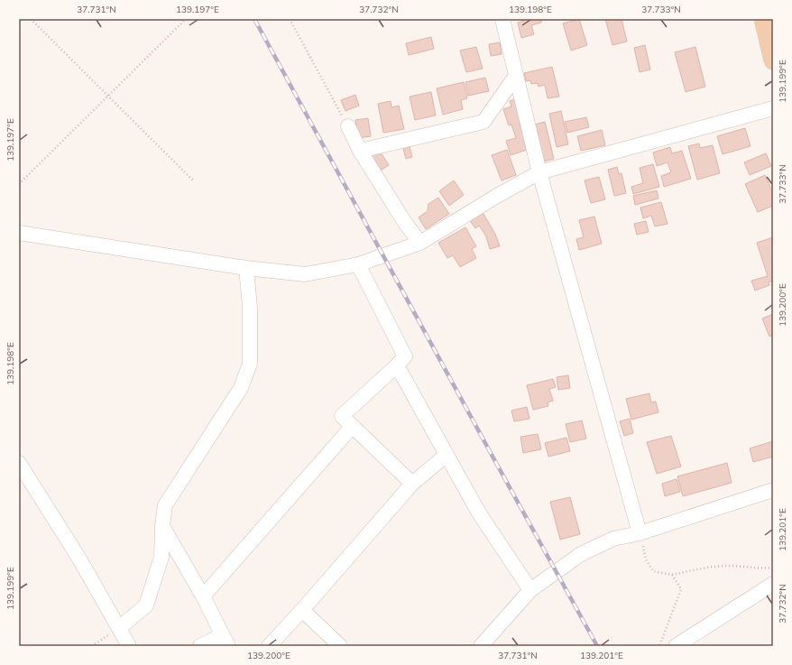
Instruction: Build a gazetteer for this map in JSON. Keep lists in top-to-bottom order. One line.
{"coordinates":["37.731°N","139.197°E","37.732°N","139.198°E","37.733°N","139.199°E","139.200°E","139.201°E"]}
